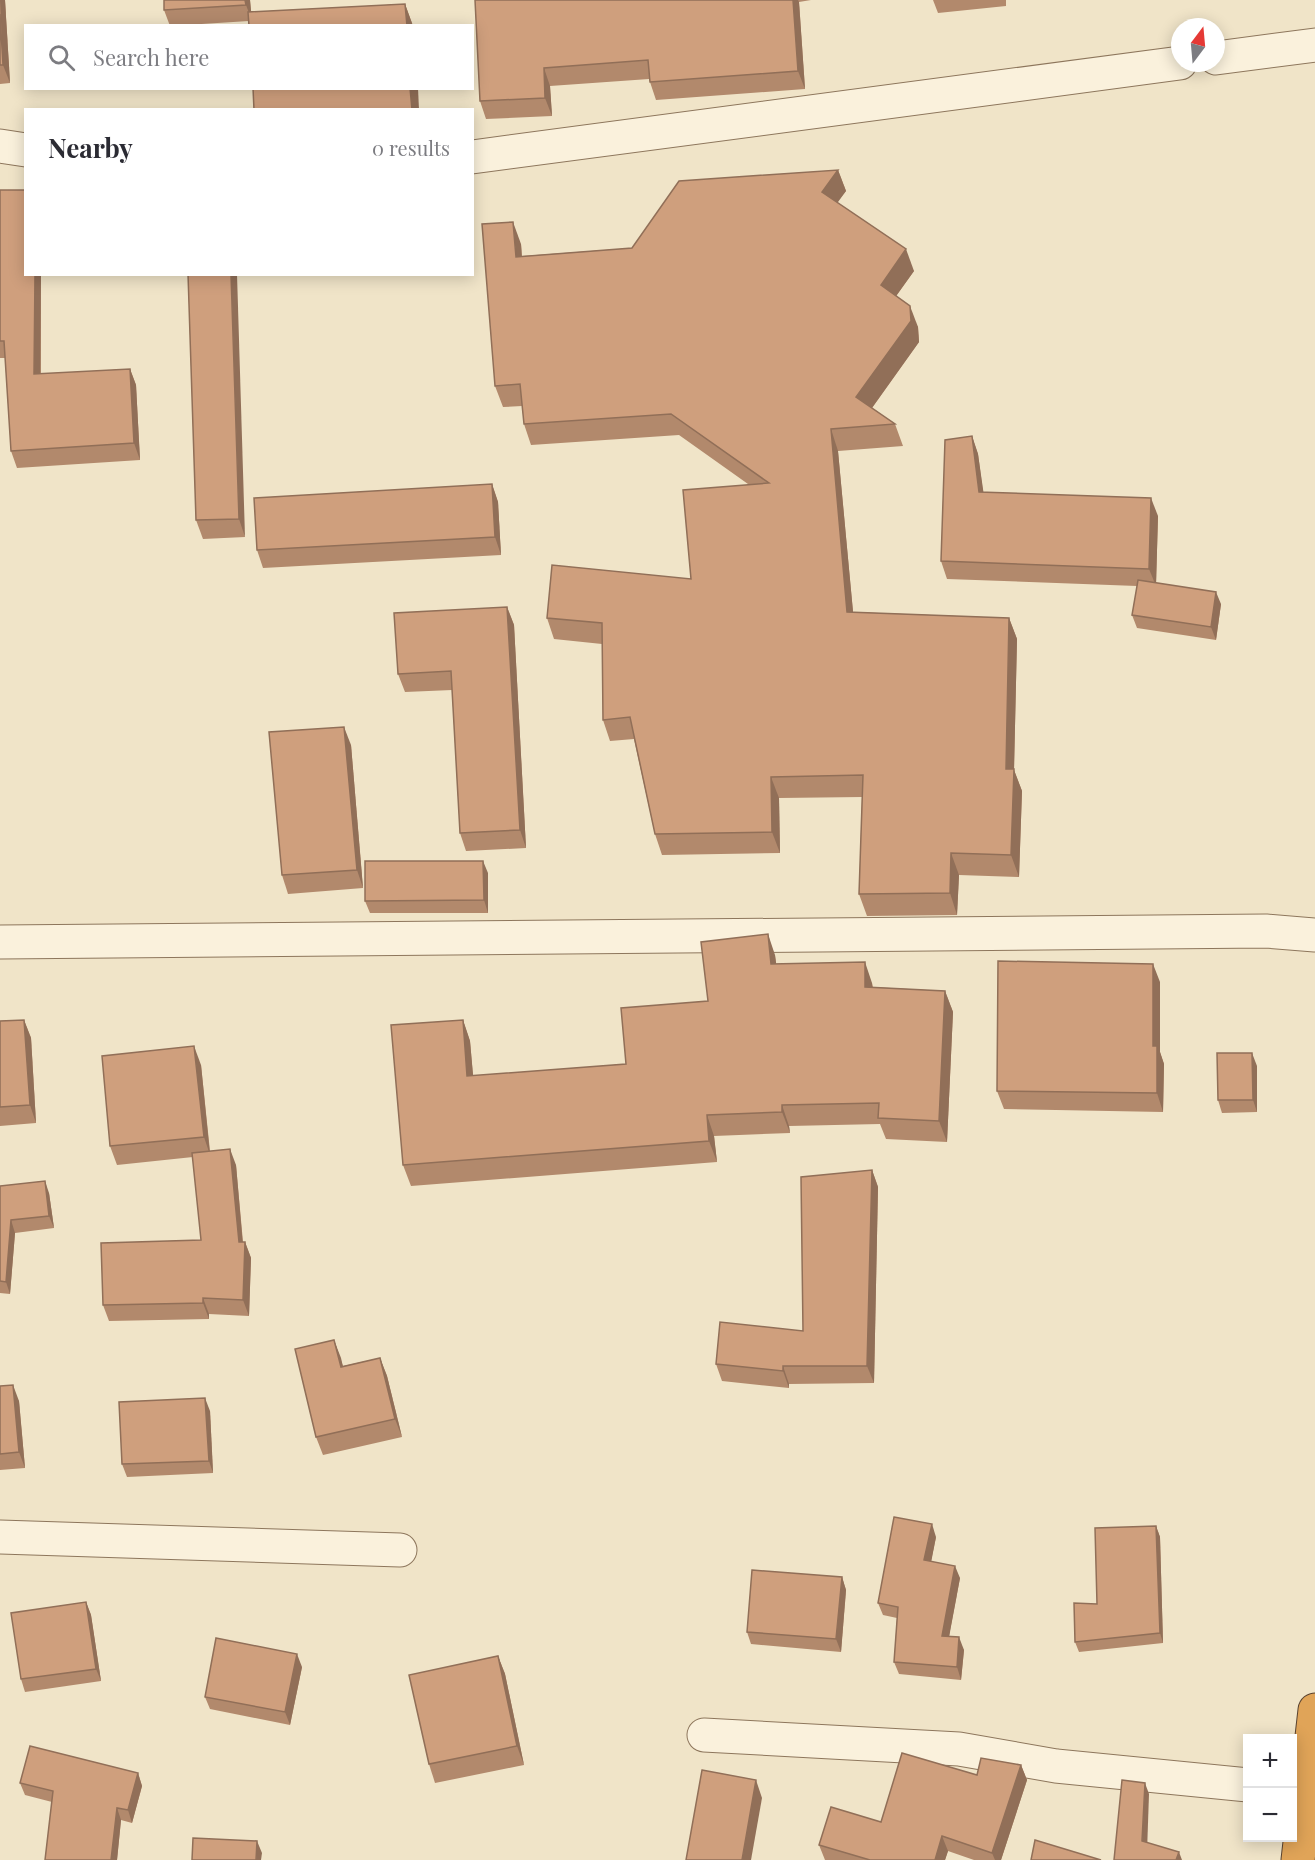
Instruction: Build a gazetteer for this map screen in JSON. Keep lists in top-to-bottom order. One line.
{"north":"top","page":{"search":"Search here","heading":["Nearby","0 results"],"map_buttons":["+","−"]}}
